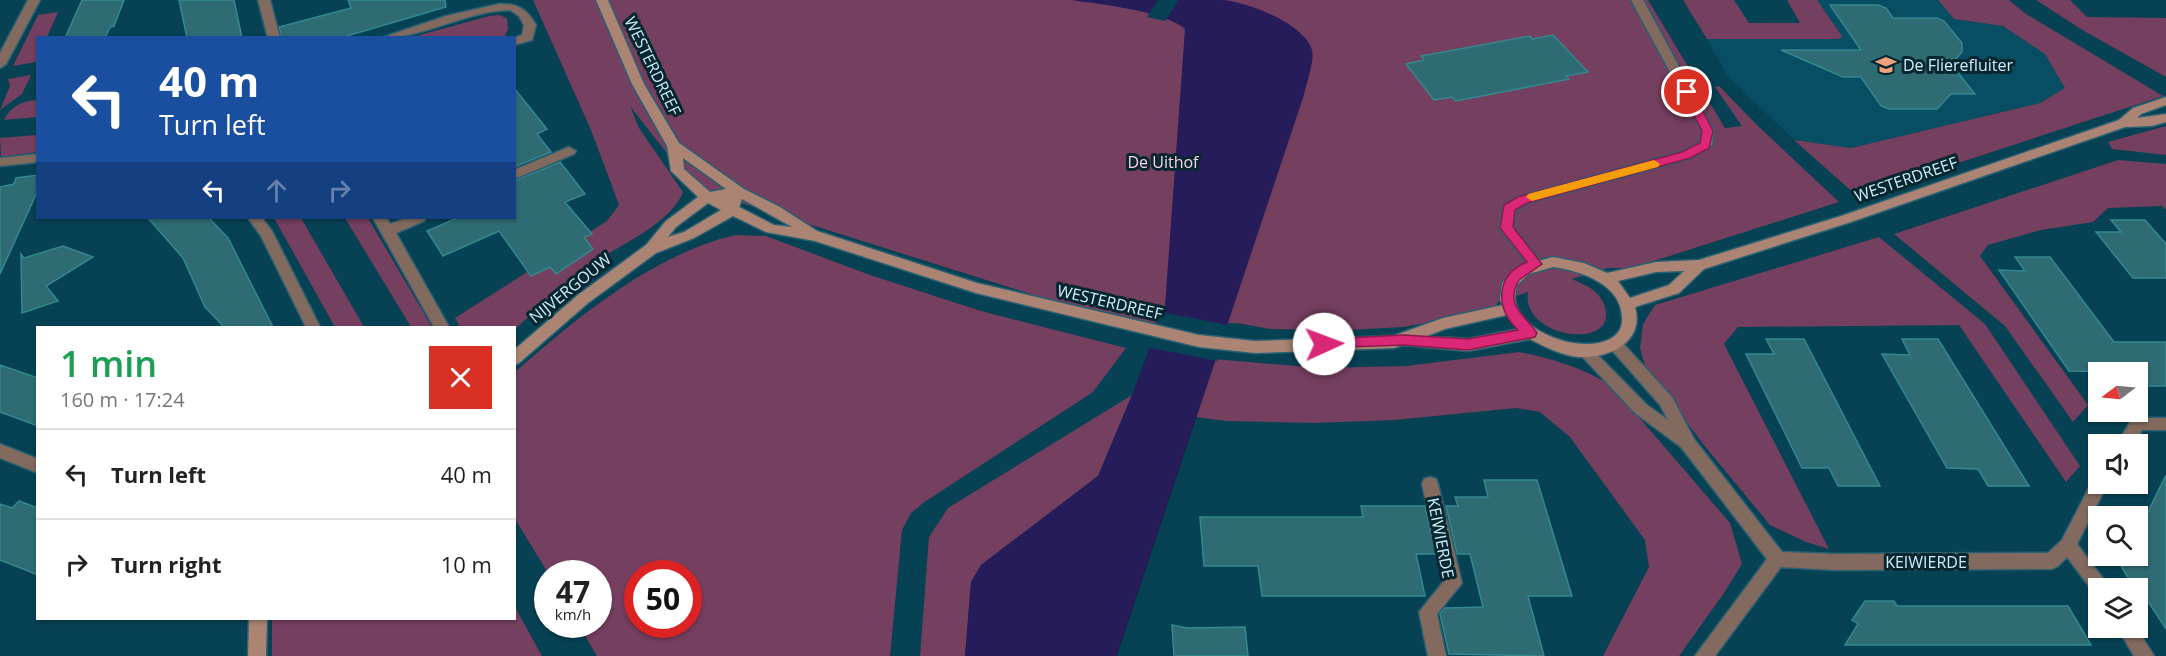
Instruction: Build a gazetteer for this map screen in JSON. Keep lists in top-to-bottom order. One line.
{"streets":{"main road":["WESTERDREEF","NIJVERGOUW"],"street":["KEIWIERDE"]},"crossings":[["WESTERDREEF","NIJVERGOUW"]],"parks":["De Uithof"],"places":{"school or university":["De Flierefluiter"]},"north":"left","page":{"turn":["40 m","Turn left"],"heading":["1 min","160 m · 17:24"],"list":[{"name":"Turn left","value":"40 m"},{"name":"Turn right","value":"10 m"}],"speed":"47 km/h","limit":"50"}}
